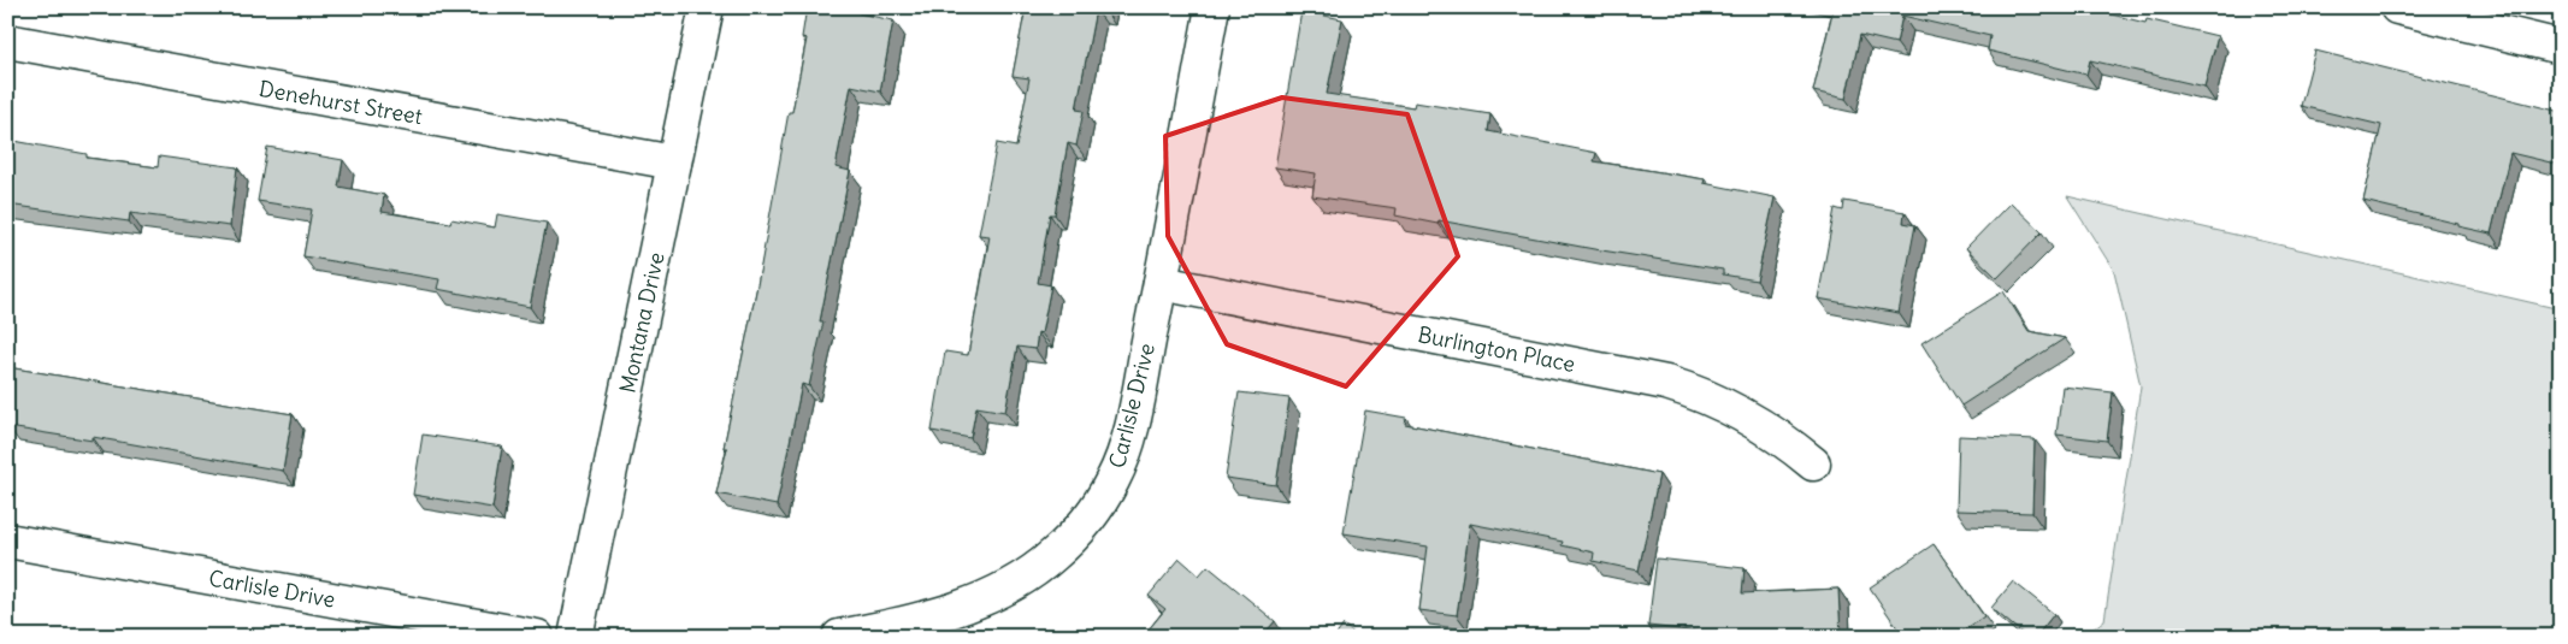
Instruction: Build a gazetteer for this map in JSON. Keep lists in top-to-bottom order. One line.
{"streets":{"street":["Denehurst Street","Montana Drive","Burlington Place","Carlisle Drive"]},"crossings":[["Denehurst Street","Montana Drive"],["Burlington Place","Carlisle Drive"]]}
